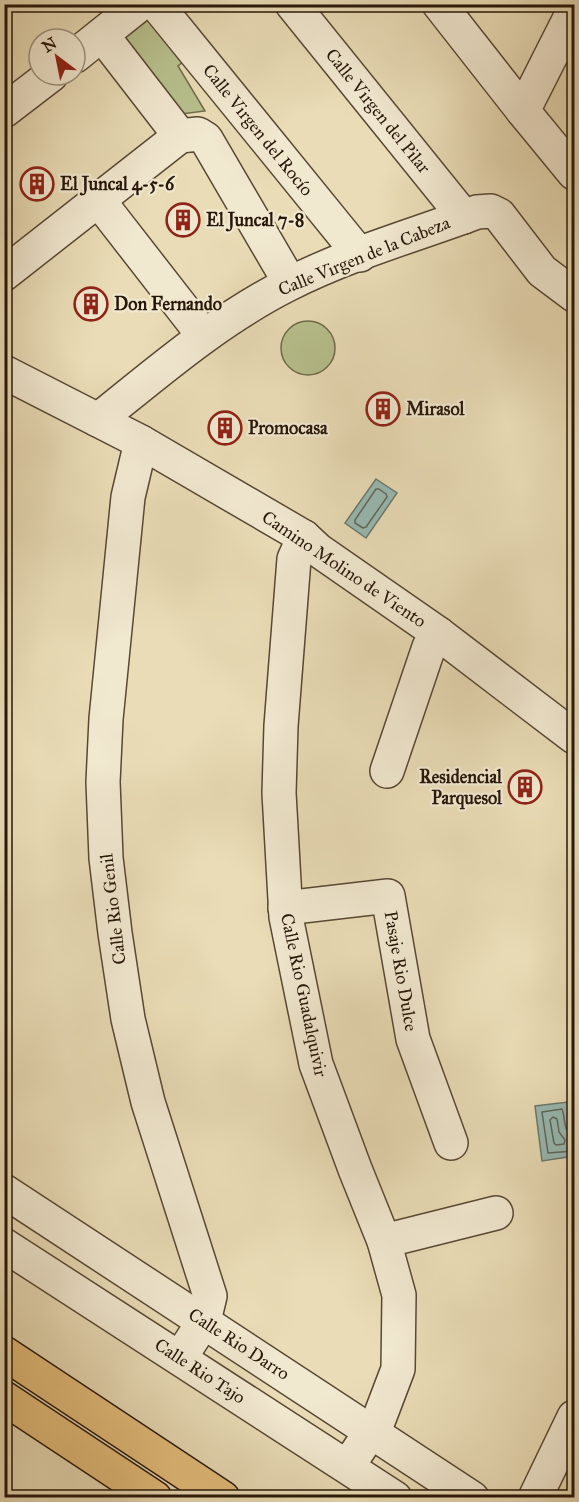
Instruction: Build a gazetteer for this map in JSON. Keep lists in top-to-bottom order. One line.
{"streets":{"street":["Calle Virgen del Pilar","Calle Virgen del Rocío","Calle Virgen de la Cabeza","Camino Molino de Viento","Calle Rio Genil","Pasaje Rio Dulce","Calle Rio Guadalquivir","Calle Rio Darro","Calle Rio Tajo"]},"crossings":[["Calle Virgen del Pilar","Calle Virgen de la Cabeza"],["Calle Virgen del Rocío","Calle Virgen de la Cabeza"],["Calle Virgen de la Cabeza","Camino Molino de Viento"],["Camino Molino de Viento","Calle Rio Genil"],["Camino Molino de Viento","Calle Rio Guadalquivir"],["Calle Rio Genil","Calle Rio Darro"],["Calle Rio Genil","Calle Rio Tajo"],["Pasaje Rio Dulce","Calle Rio Guadalquivir"],["Calle Rio Guadalquivir","Calle Rio Darro"],["Calle Rio Guadalquivir","Calle Rio Tajo"]],"places":{"building":["El Juncal 4-5-6","El Juncal 7-8","Don Fernando","Mirasol","Promocasa","Residencial Parquesol"]},"north":"top left"}
